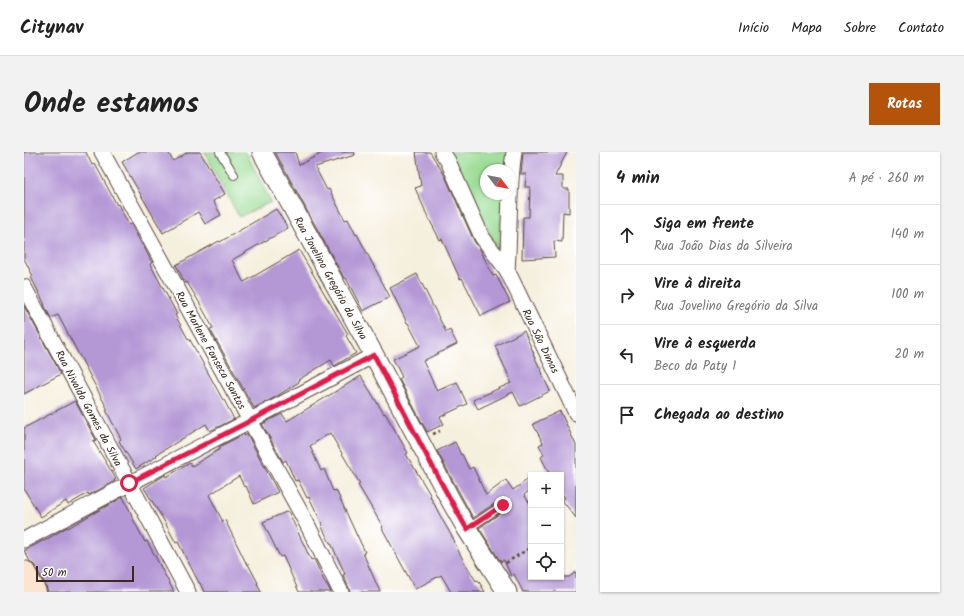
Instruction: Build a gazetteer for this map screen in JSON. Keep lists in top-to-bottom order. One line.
{"streets":{"street":["Rua Jovelino Gregório da Silva","Rua São Dimas","Rua Marlene Fonseca Santos","Rua Nivaldo Gomes da Silva"]},"scale_bar":"50 m","north":"bottom right","page":{"header":"Citynav","nav":["Início","Mapa","Sobre","Contato"],"title":"Onde estamos","buttons":"Rotas","heading":["4 min","A pé · 260 m"],"list":[["Siga em frente","Rua João Dias da Silveira","140 m"],["Vire à direita","Rua Jovelino Gregório da Silva","100 m"],["Vire à esquerda","Beco da Paty 1","20 m"],"Chegada ao destino"],"map_buttons":["+","−"],"scale":"50 m"}}
